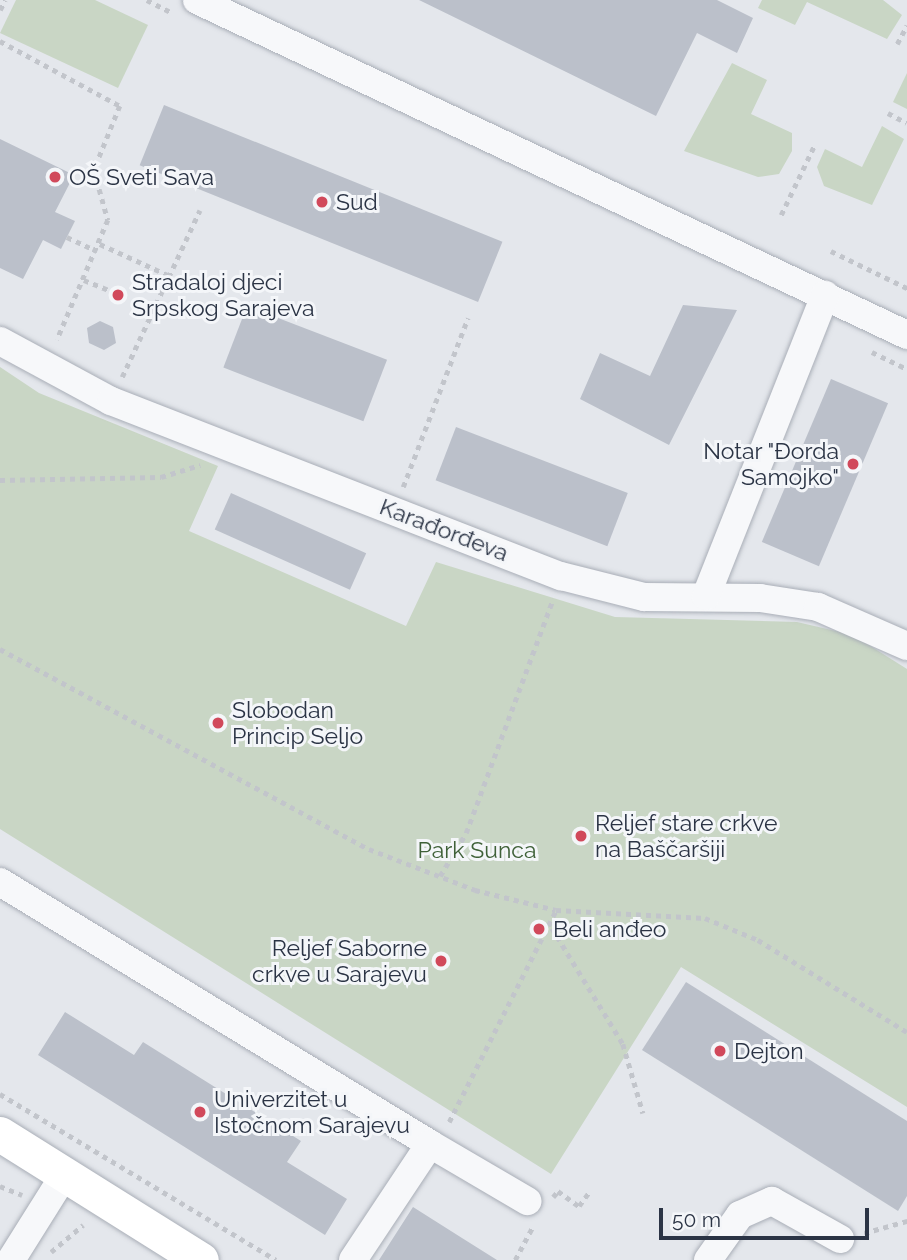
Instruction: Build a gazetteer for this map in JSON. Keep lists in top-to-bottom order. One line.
{"streets":{"street":["Karađorđeva"]},"parks":["Park Sunca"],"places":["OŠ Sveti Sava","Sud","Stradaloj djeci Srpskog Sarajeva","Notar \"Đorda Samojko\"","Slobodan Princip Seljo","Reljef stare crkve na Baščaršiji","Beli anđeo","Reljef Saborne crkve u Sarajevu","Dejton","Univerzitet u Istočnom Sarajevu"],"scale_bar":"50 m"}
